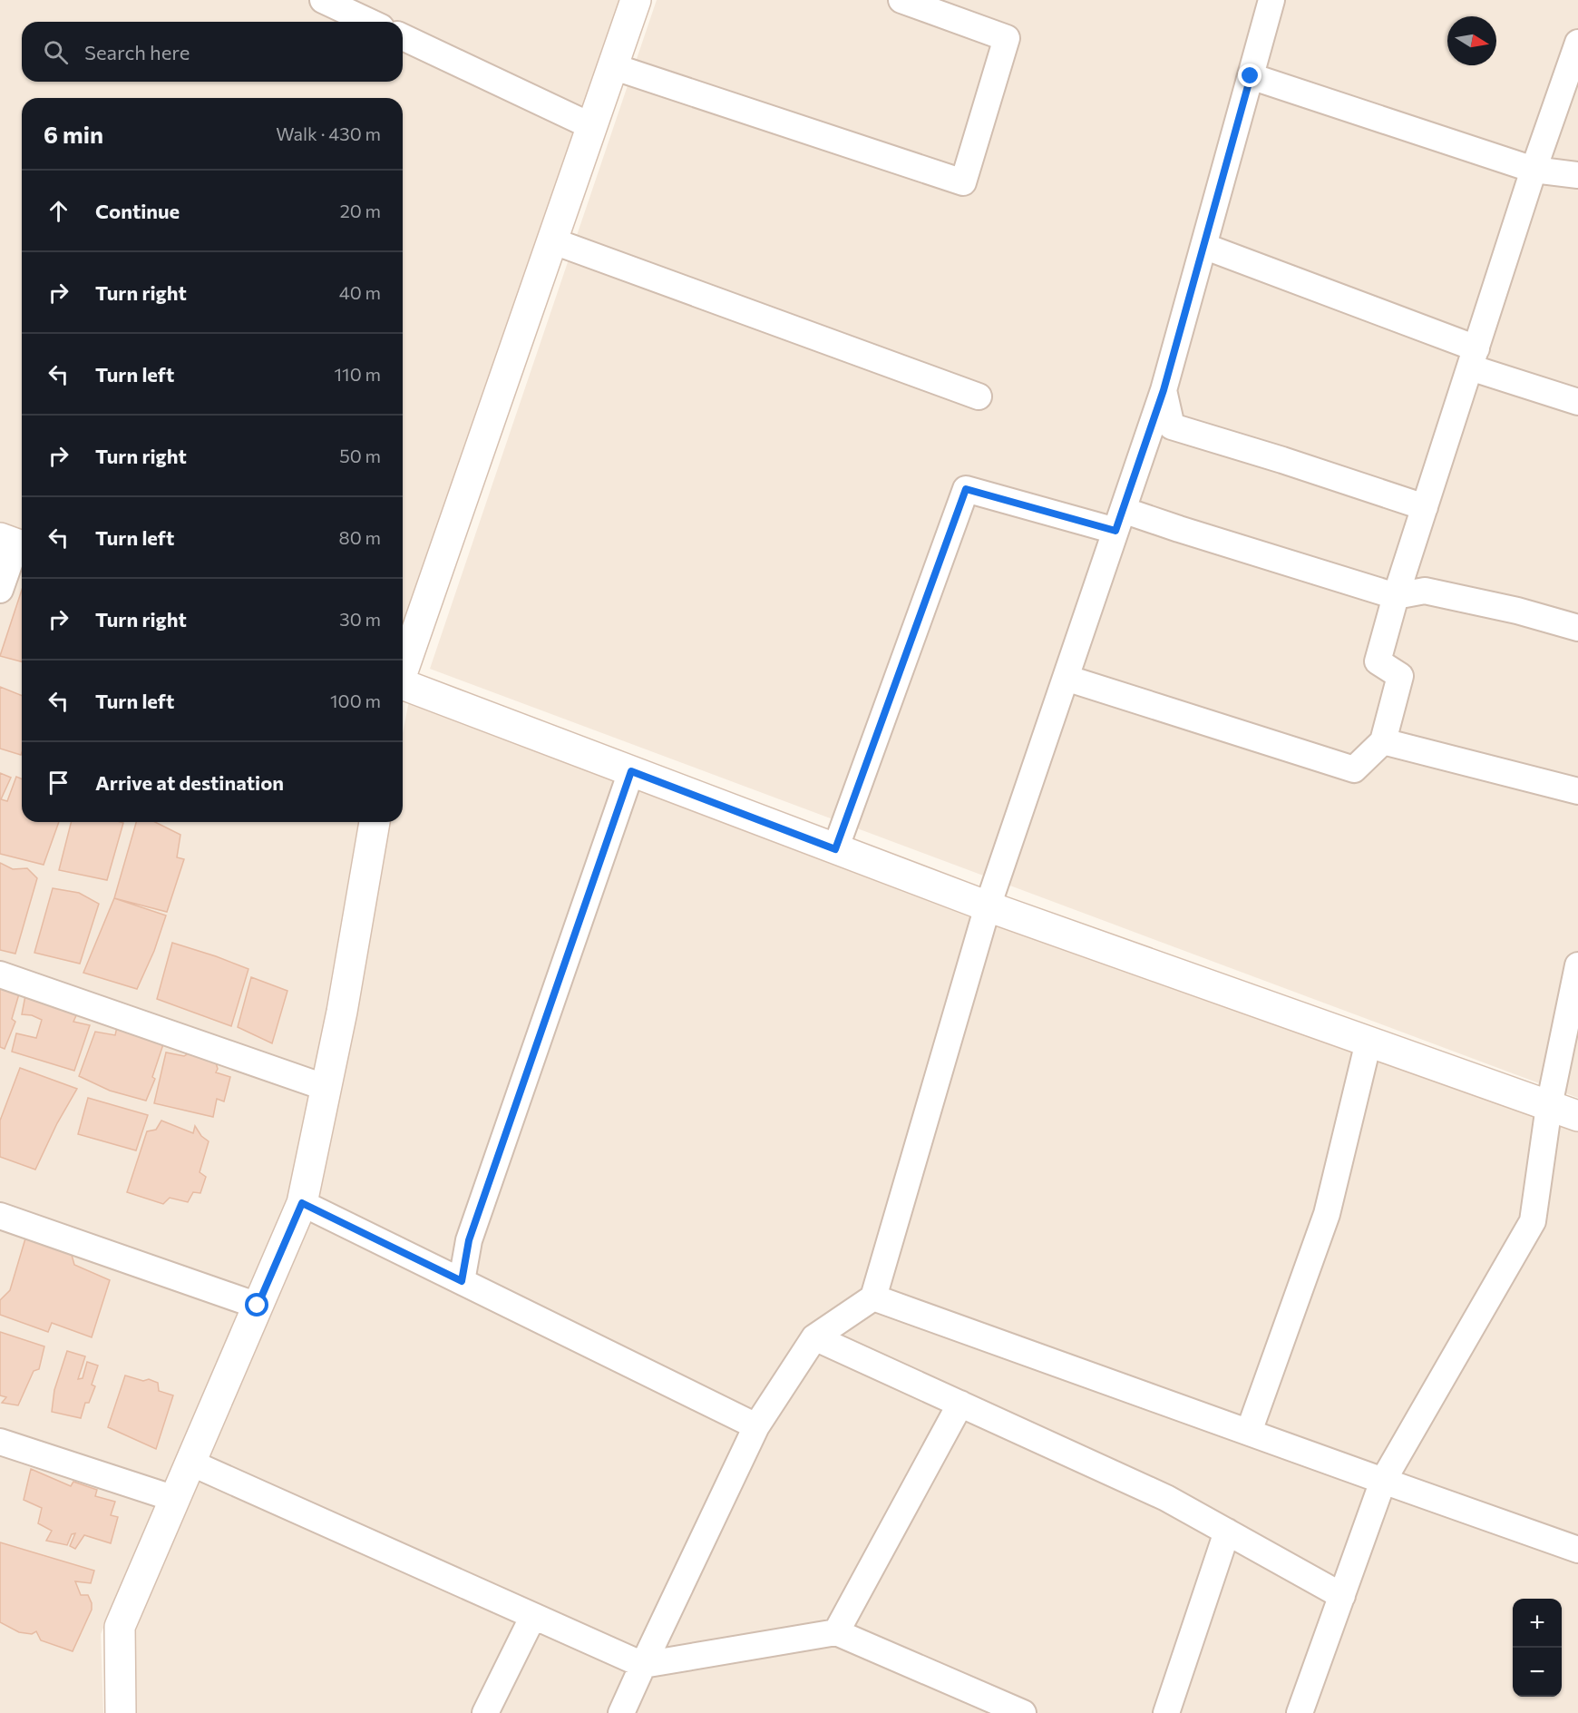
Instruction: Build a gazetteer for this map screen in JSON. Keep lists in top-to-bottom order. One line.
{"north":"right","page":{"search":"Search here","heading":["6 min","Walk · 430 m"],"list":[["Continue","20 m"],["Turn right","40 m"],["Turn left","110 m"],["Turn right","50 m"],["Turn left","80 m"],["Turn right","30 m"],["Turn left","100 m"],"Arrive at destination"],"map_buttons":["+","−"]}}
